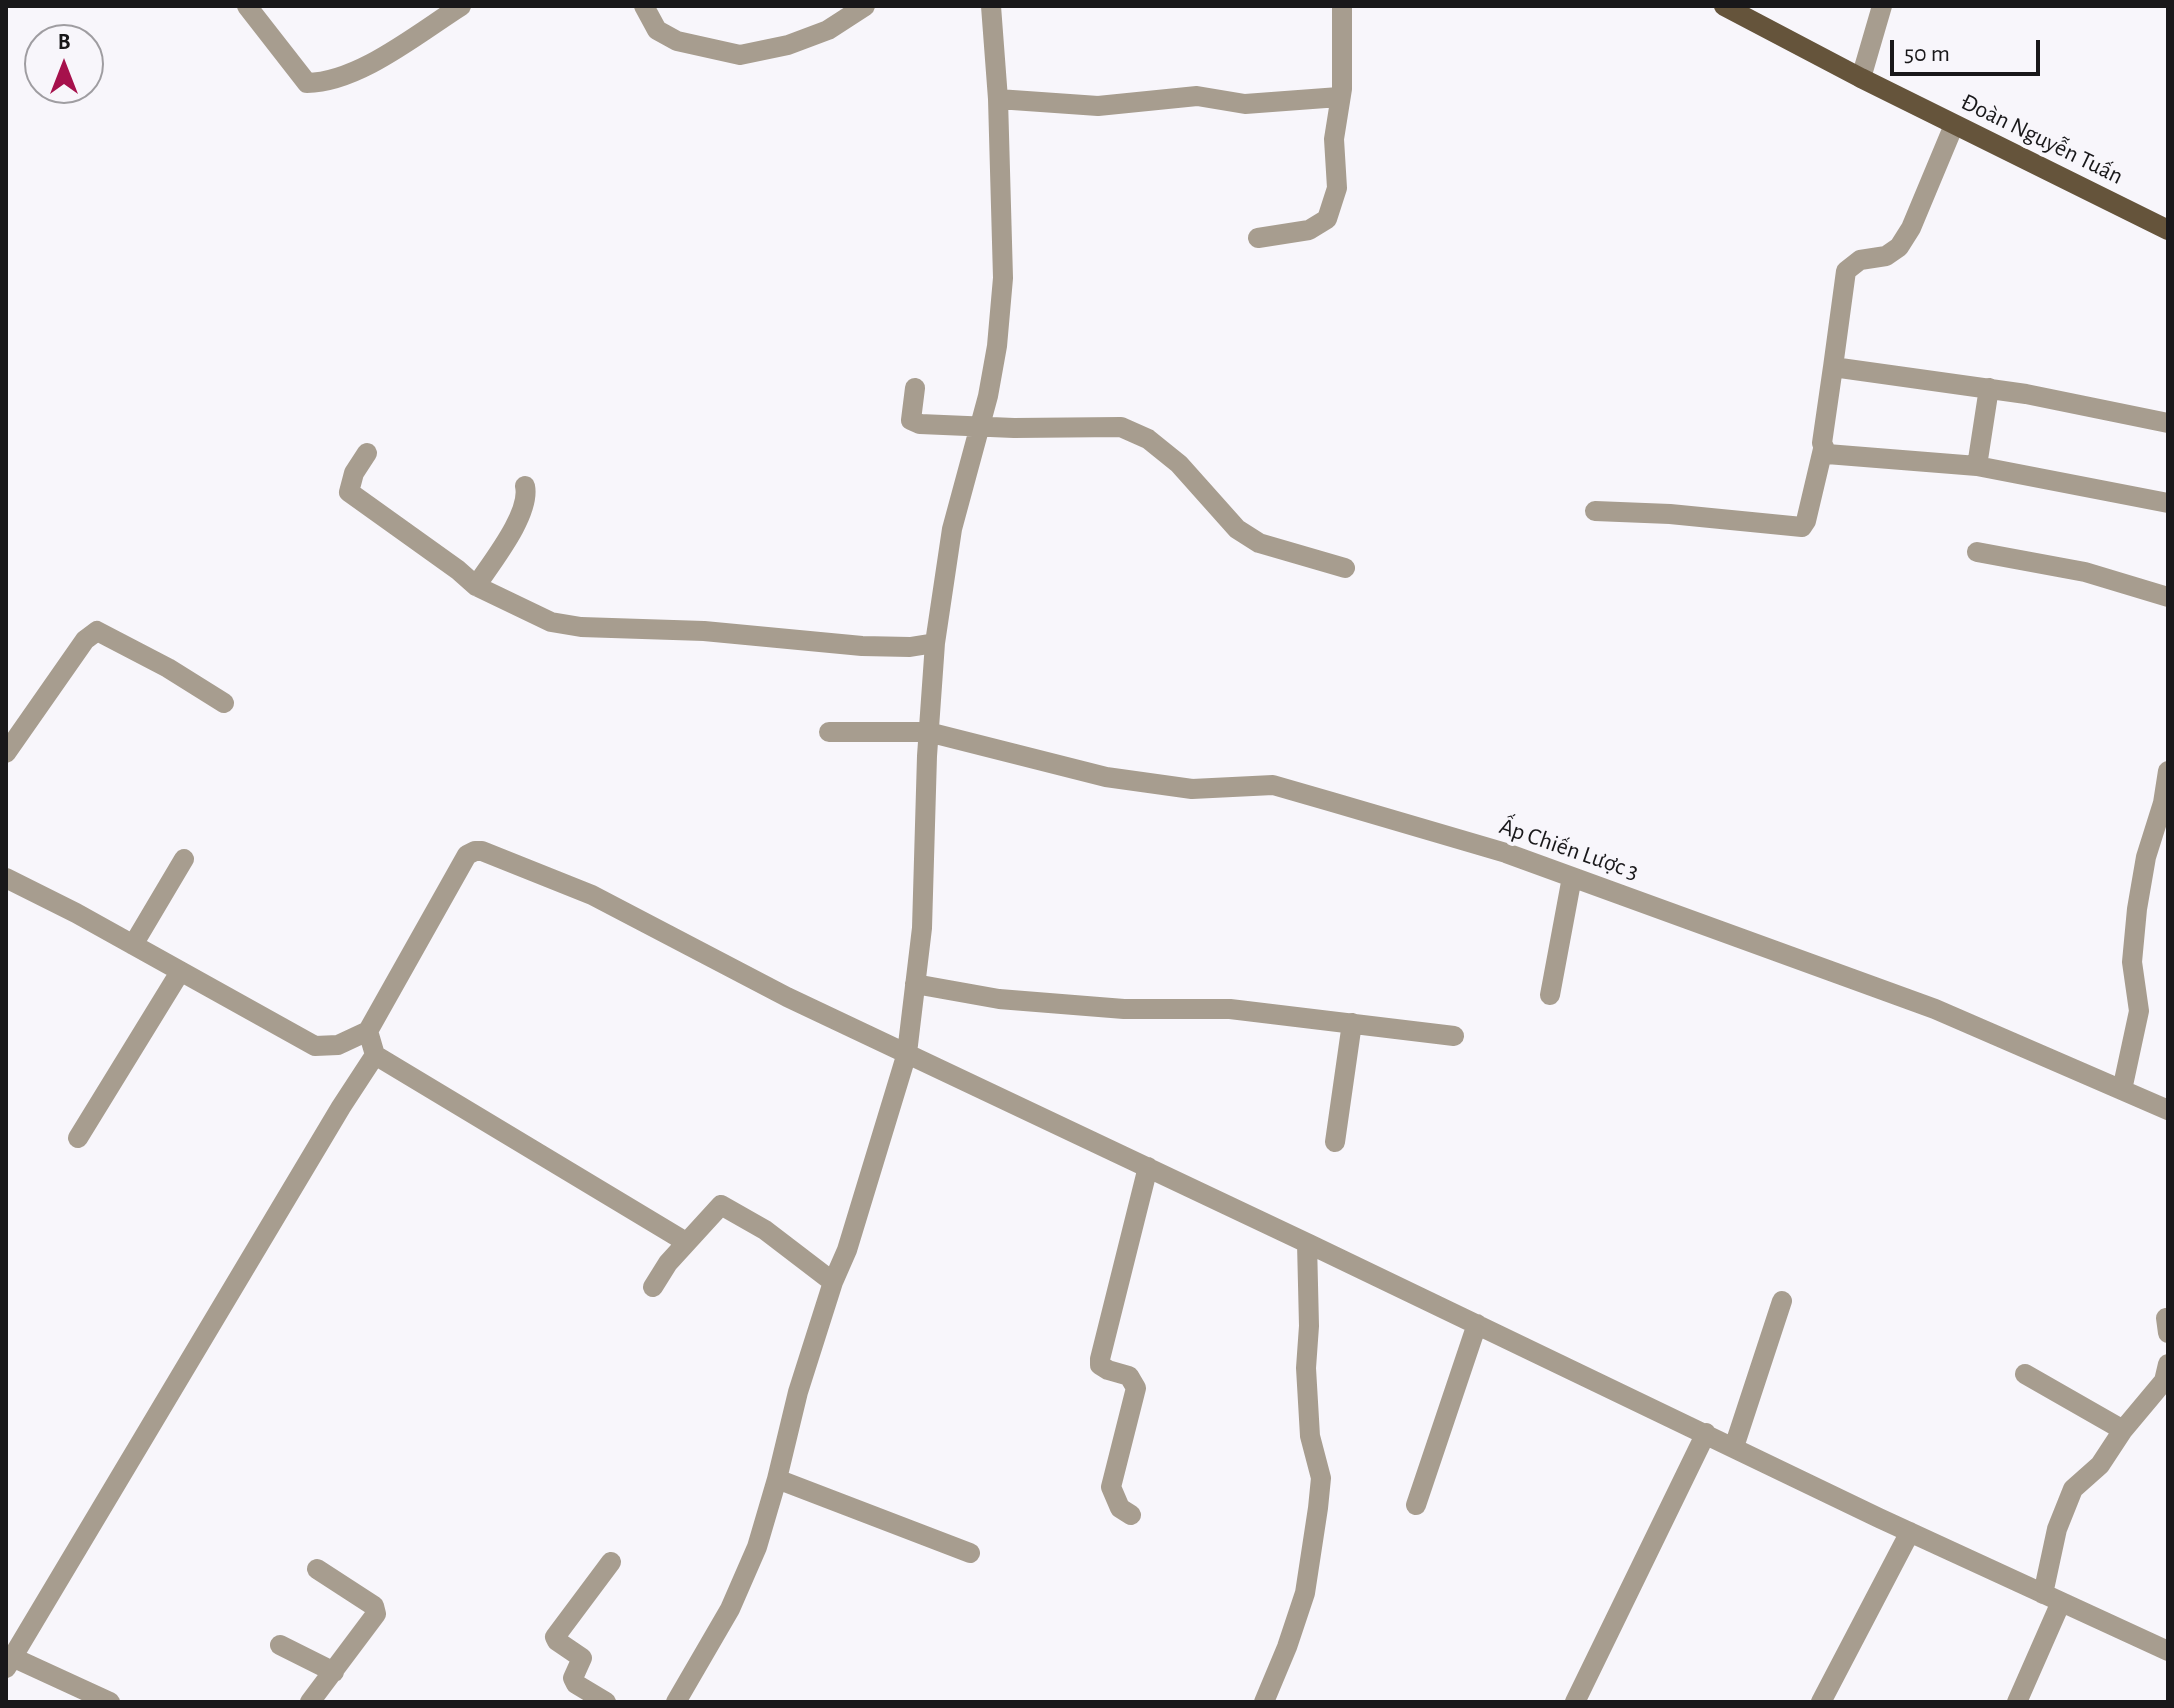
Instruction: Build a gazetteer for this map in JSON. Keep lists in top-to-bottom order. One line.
{"streets":{"main road":["Đoàn Nguyễn Tuấn"],"street":["Ấp Chiến Lược 3"]},"scale_bar":"50 m","north":"top"}
